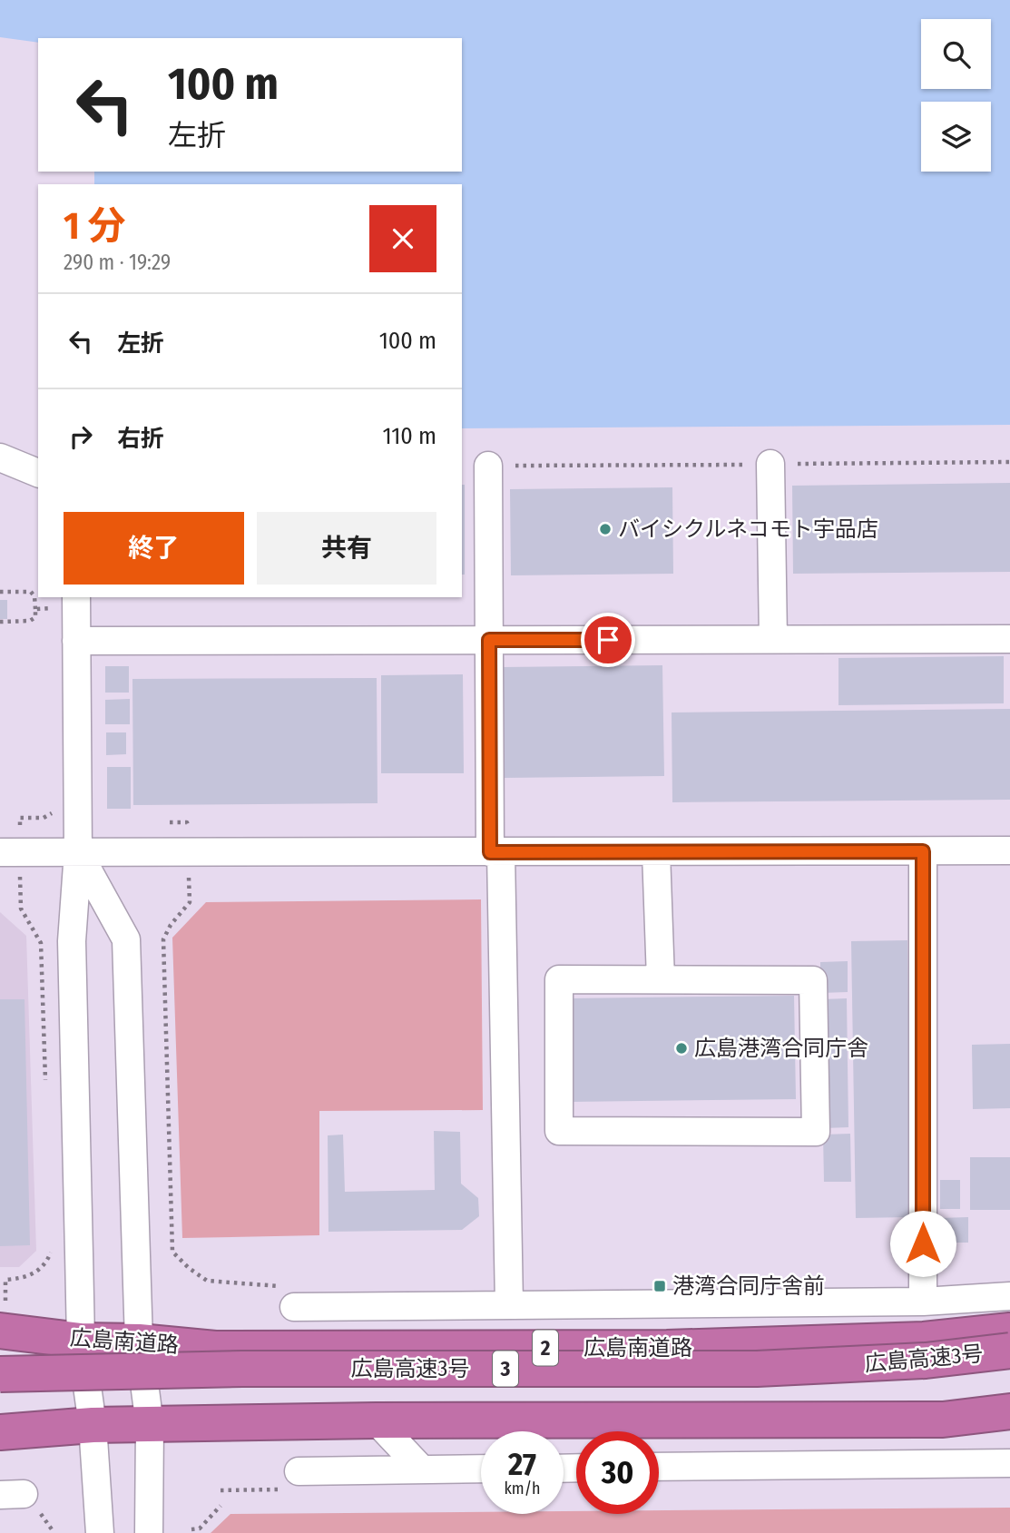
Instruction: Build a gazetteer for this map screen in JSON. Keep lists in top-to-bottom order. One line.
{"streets":{"highway":["広島南道路","2","広島高速3号","3"]},"places":{"other":["バイシクルネコモト宇品店","広島港湾合同庁舎"],"transit":["港湾合同庁舎前"]},"page":{"turn":["100 m","左折"],"heading":["1 分","290 m · 19:29"],"list":[{"name":"左折","value":"100 m"},{"name":"右折","value":"110 m"}],"buttons":["終了","共有"],"speed":"27 km/h","limit":"30"}}
